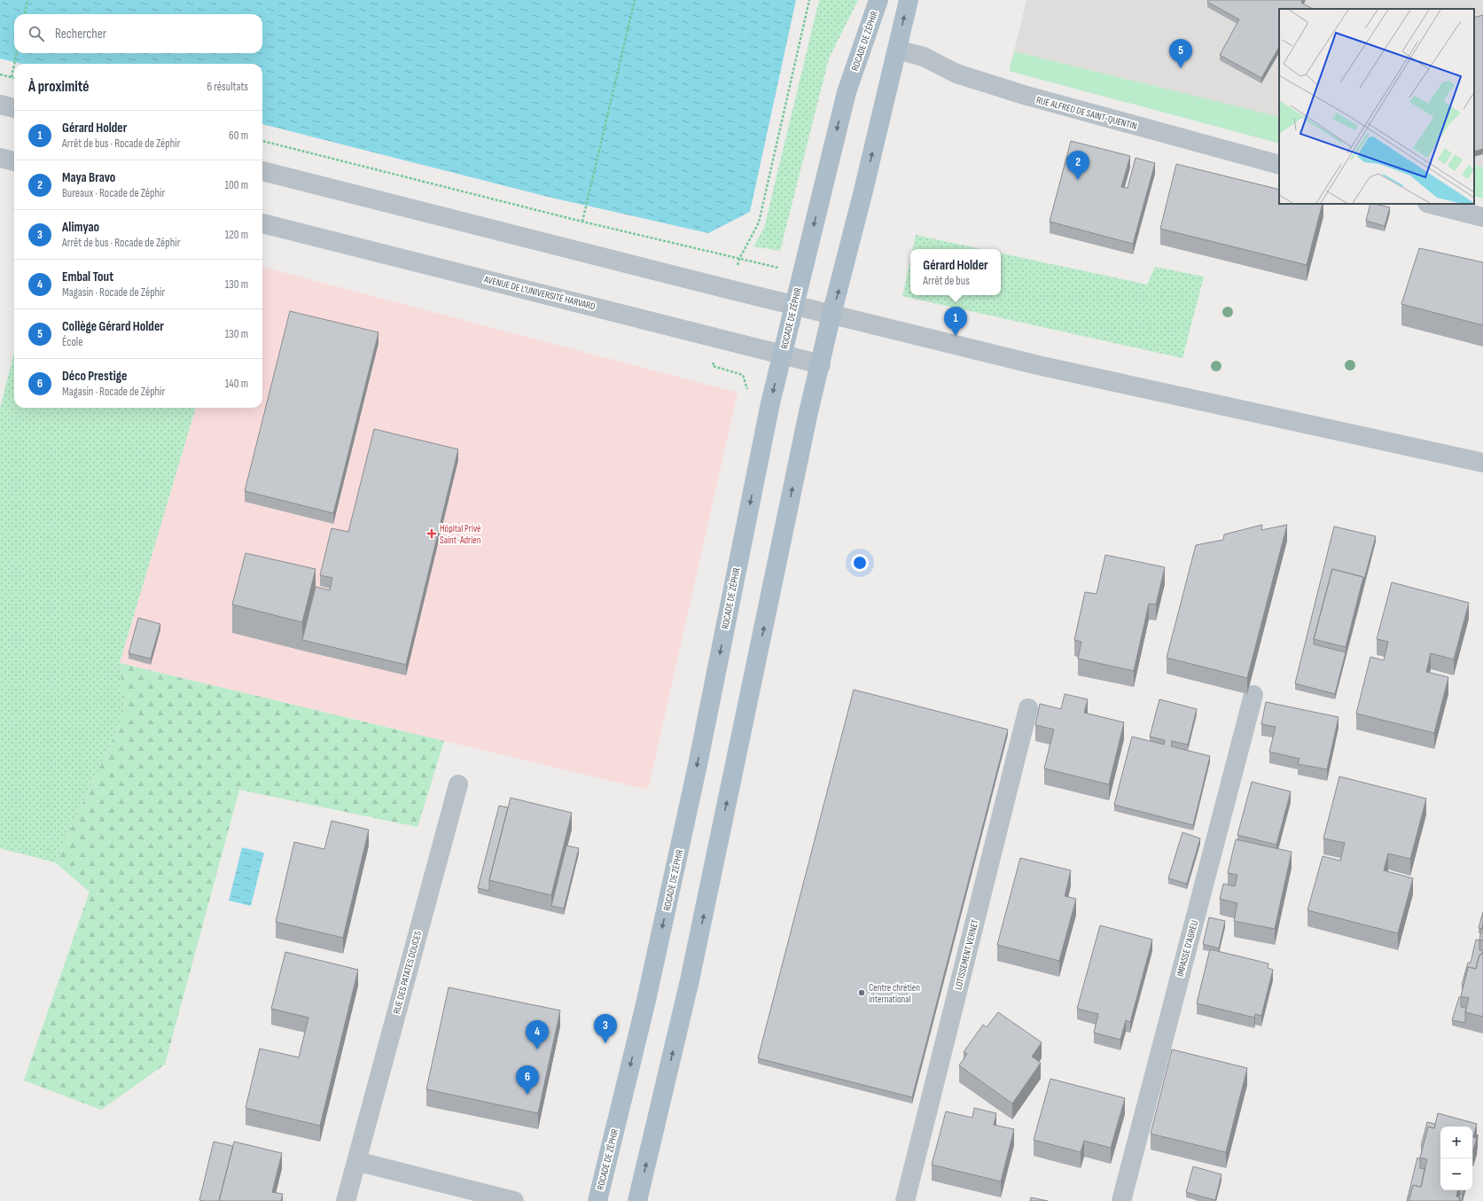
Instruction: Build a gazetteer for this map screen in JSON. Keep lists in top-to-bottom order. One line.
{"streets":{"main road":["ROCADE DE ZÉPHIR"],"street":["RUE ALFRED DE SAINT-QUENTIN","AVENUE DE L'UNIVERSITÉ HARVARD","IMPASSE D'ABREU","LOTISSEMENT VERNET","RUE DES PATATES DOUCES"]},"crossings":[["ROCADE DE ZÉPHIR","AVENUE DE L'UNIVERSITÉ HARVARD"]],"places":{"health":["Hôpital Privé Saint-Adrien"],"other":["Centre chrétien international"]},"page":{"search":"Rechercher","pins":["5","2","1","3","4","6"],"heading":["À proximité","6 résultats"],"list":[{"mark":"1","name":"Gérard Holder","note":"Arrêt de bus · Rocade de Zéphir","value":"60 m"},{"mark":"2","name":"Maya Bravo","note":"Bureaux · Rocade de Zéphir","value":"100 m"},{"mark":"3","name":"Alimyao","note":"Arrêt de bus · Rocade de Zéphir","value":"120 m"},{"mark":"4","name":"Embal Tout","note":"Magasin · Rocade de Zéphir","value":"130 m"},{"mark":"5","name":"Collège Gérard Holder","note":"École","value":"130 m"},{"mark":"6","name":"Déco Prestige","note":"Magasin · Rocade de Zéphir","value":"140 m"}],"popup":["Gérard Holder","Arrêt de bus"],"map_buttons":["+","−"]}}
